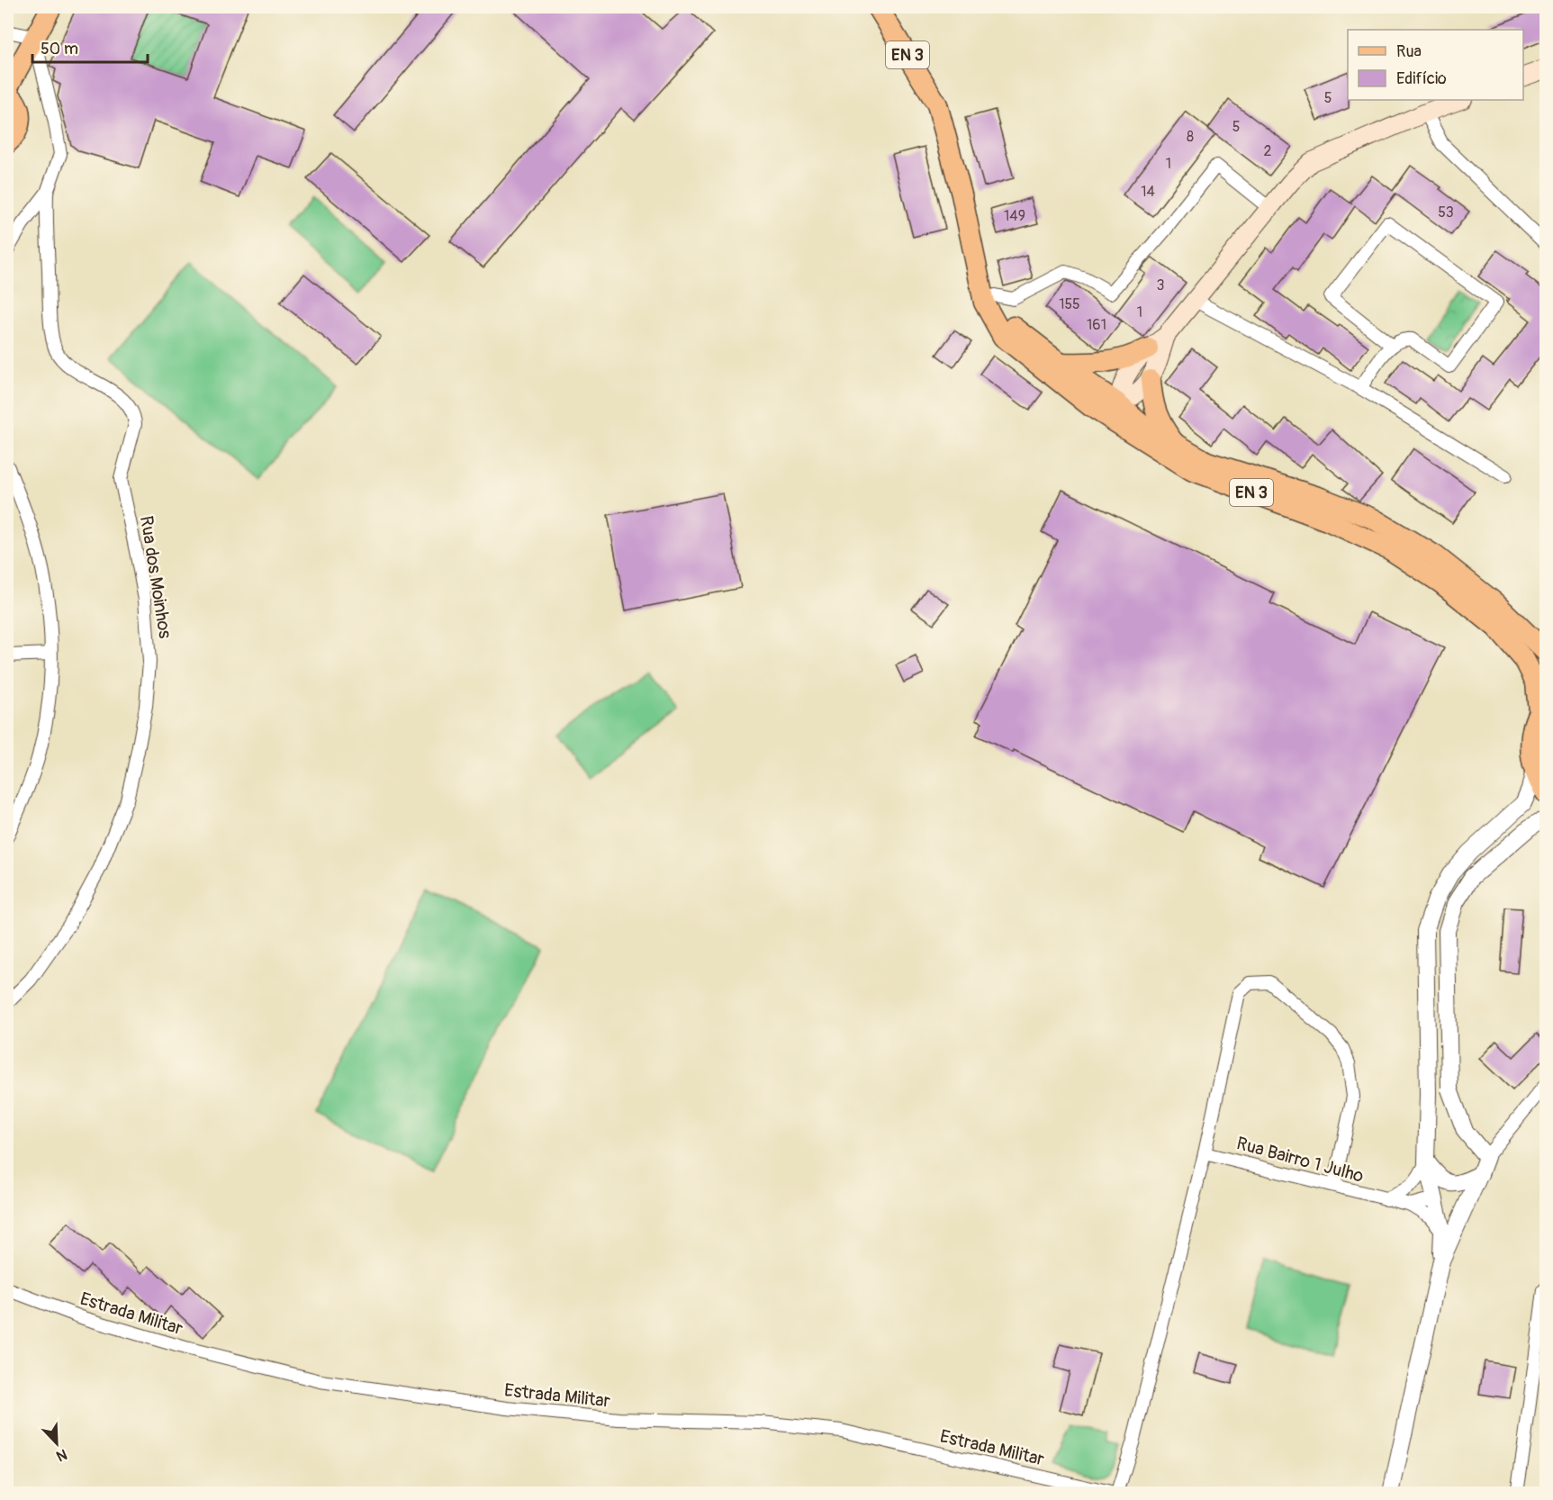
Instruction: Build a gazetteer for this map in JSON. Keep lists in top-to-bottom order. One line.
{"streets":{"main road":["EN 3"],"street":["Rua dos Moinhos","Rua Bairro 1 Julho","Estrada Militar"]},"house_numbers":["5","5","8","2","1","14","53","149","3","155","1","161"],"legend":["Rua","Edifício"],"scale_bar":"50 m","north":"bottom right"}
